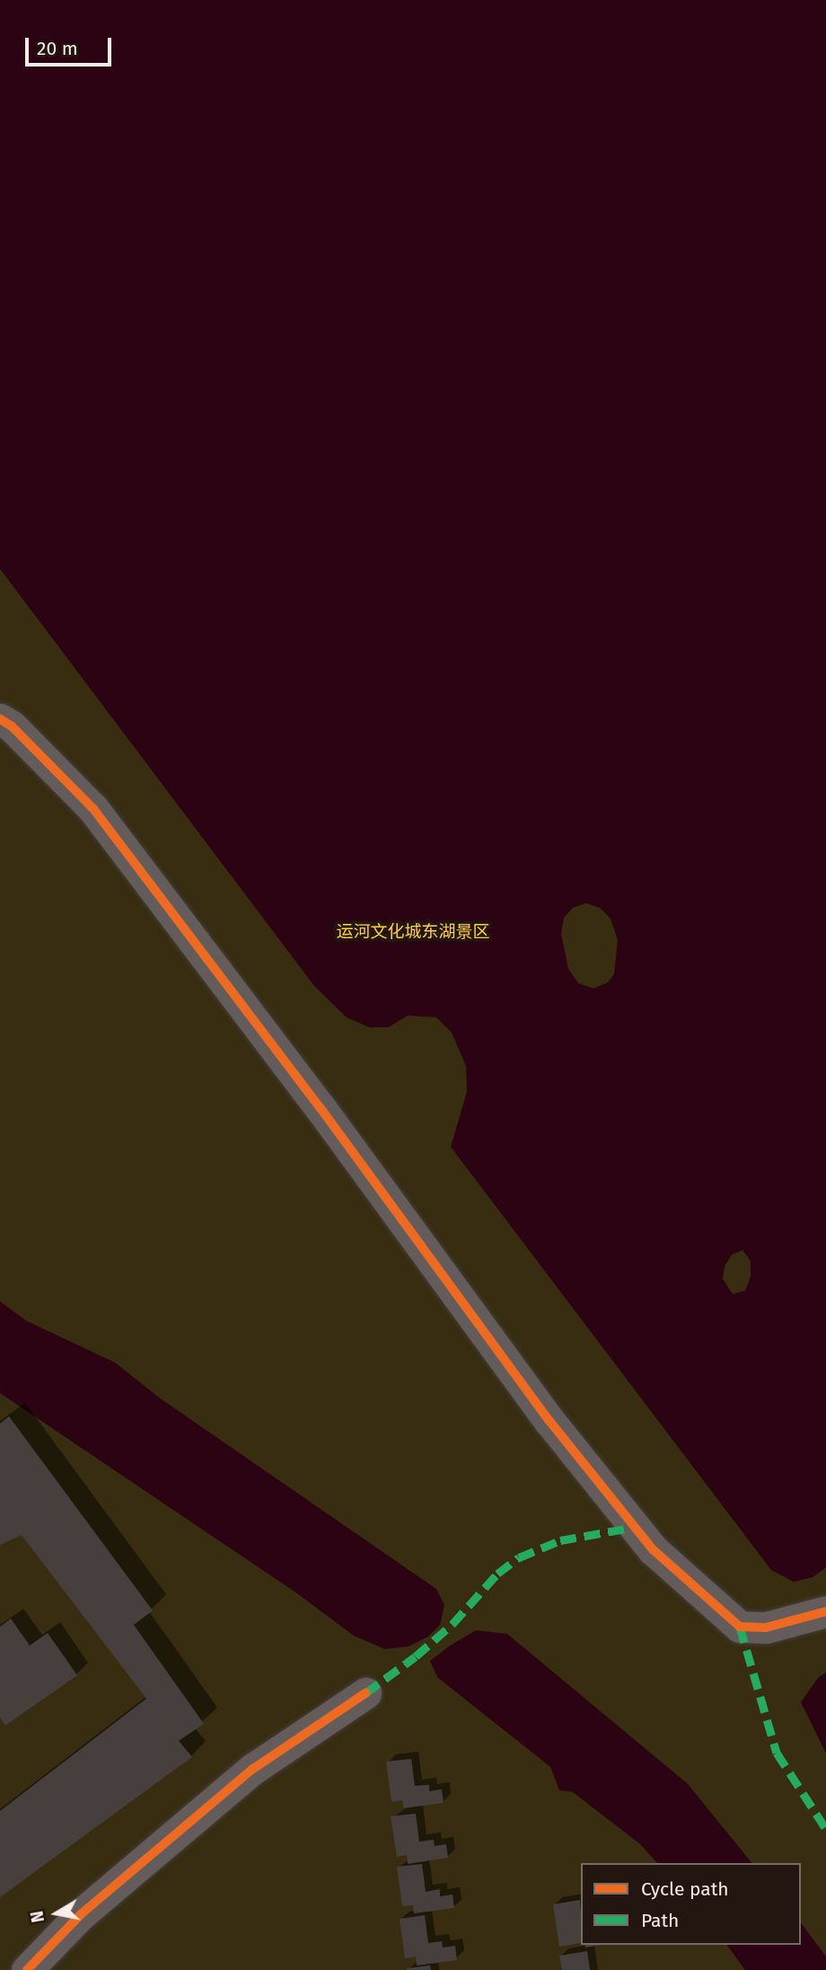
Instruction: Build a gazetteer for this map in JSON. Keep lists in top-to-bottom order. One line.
{"parks":["运河文化城东湖景区"],"legend":["Cycle path","Path"],"scale_bar":"20 m","north":"left"}
